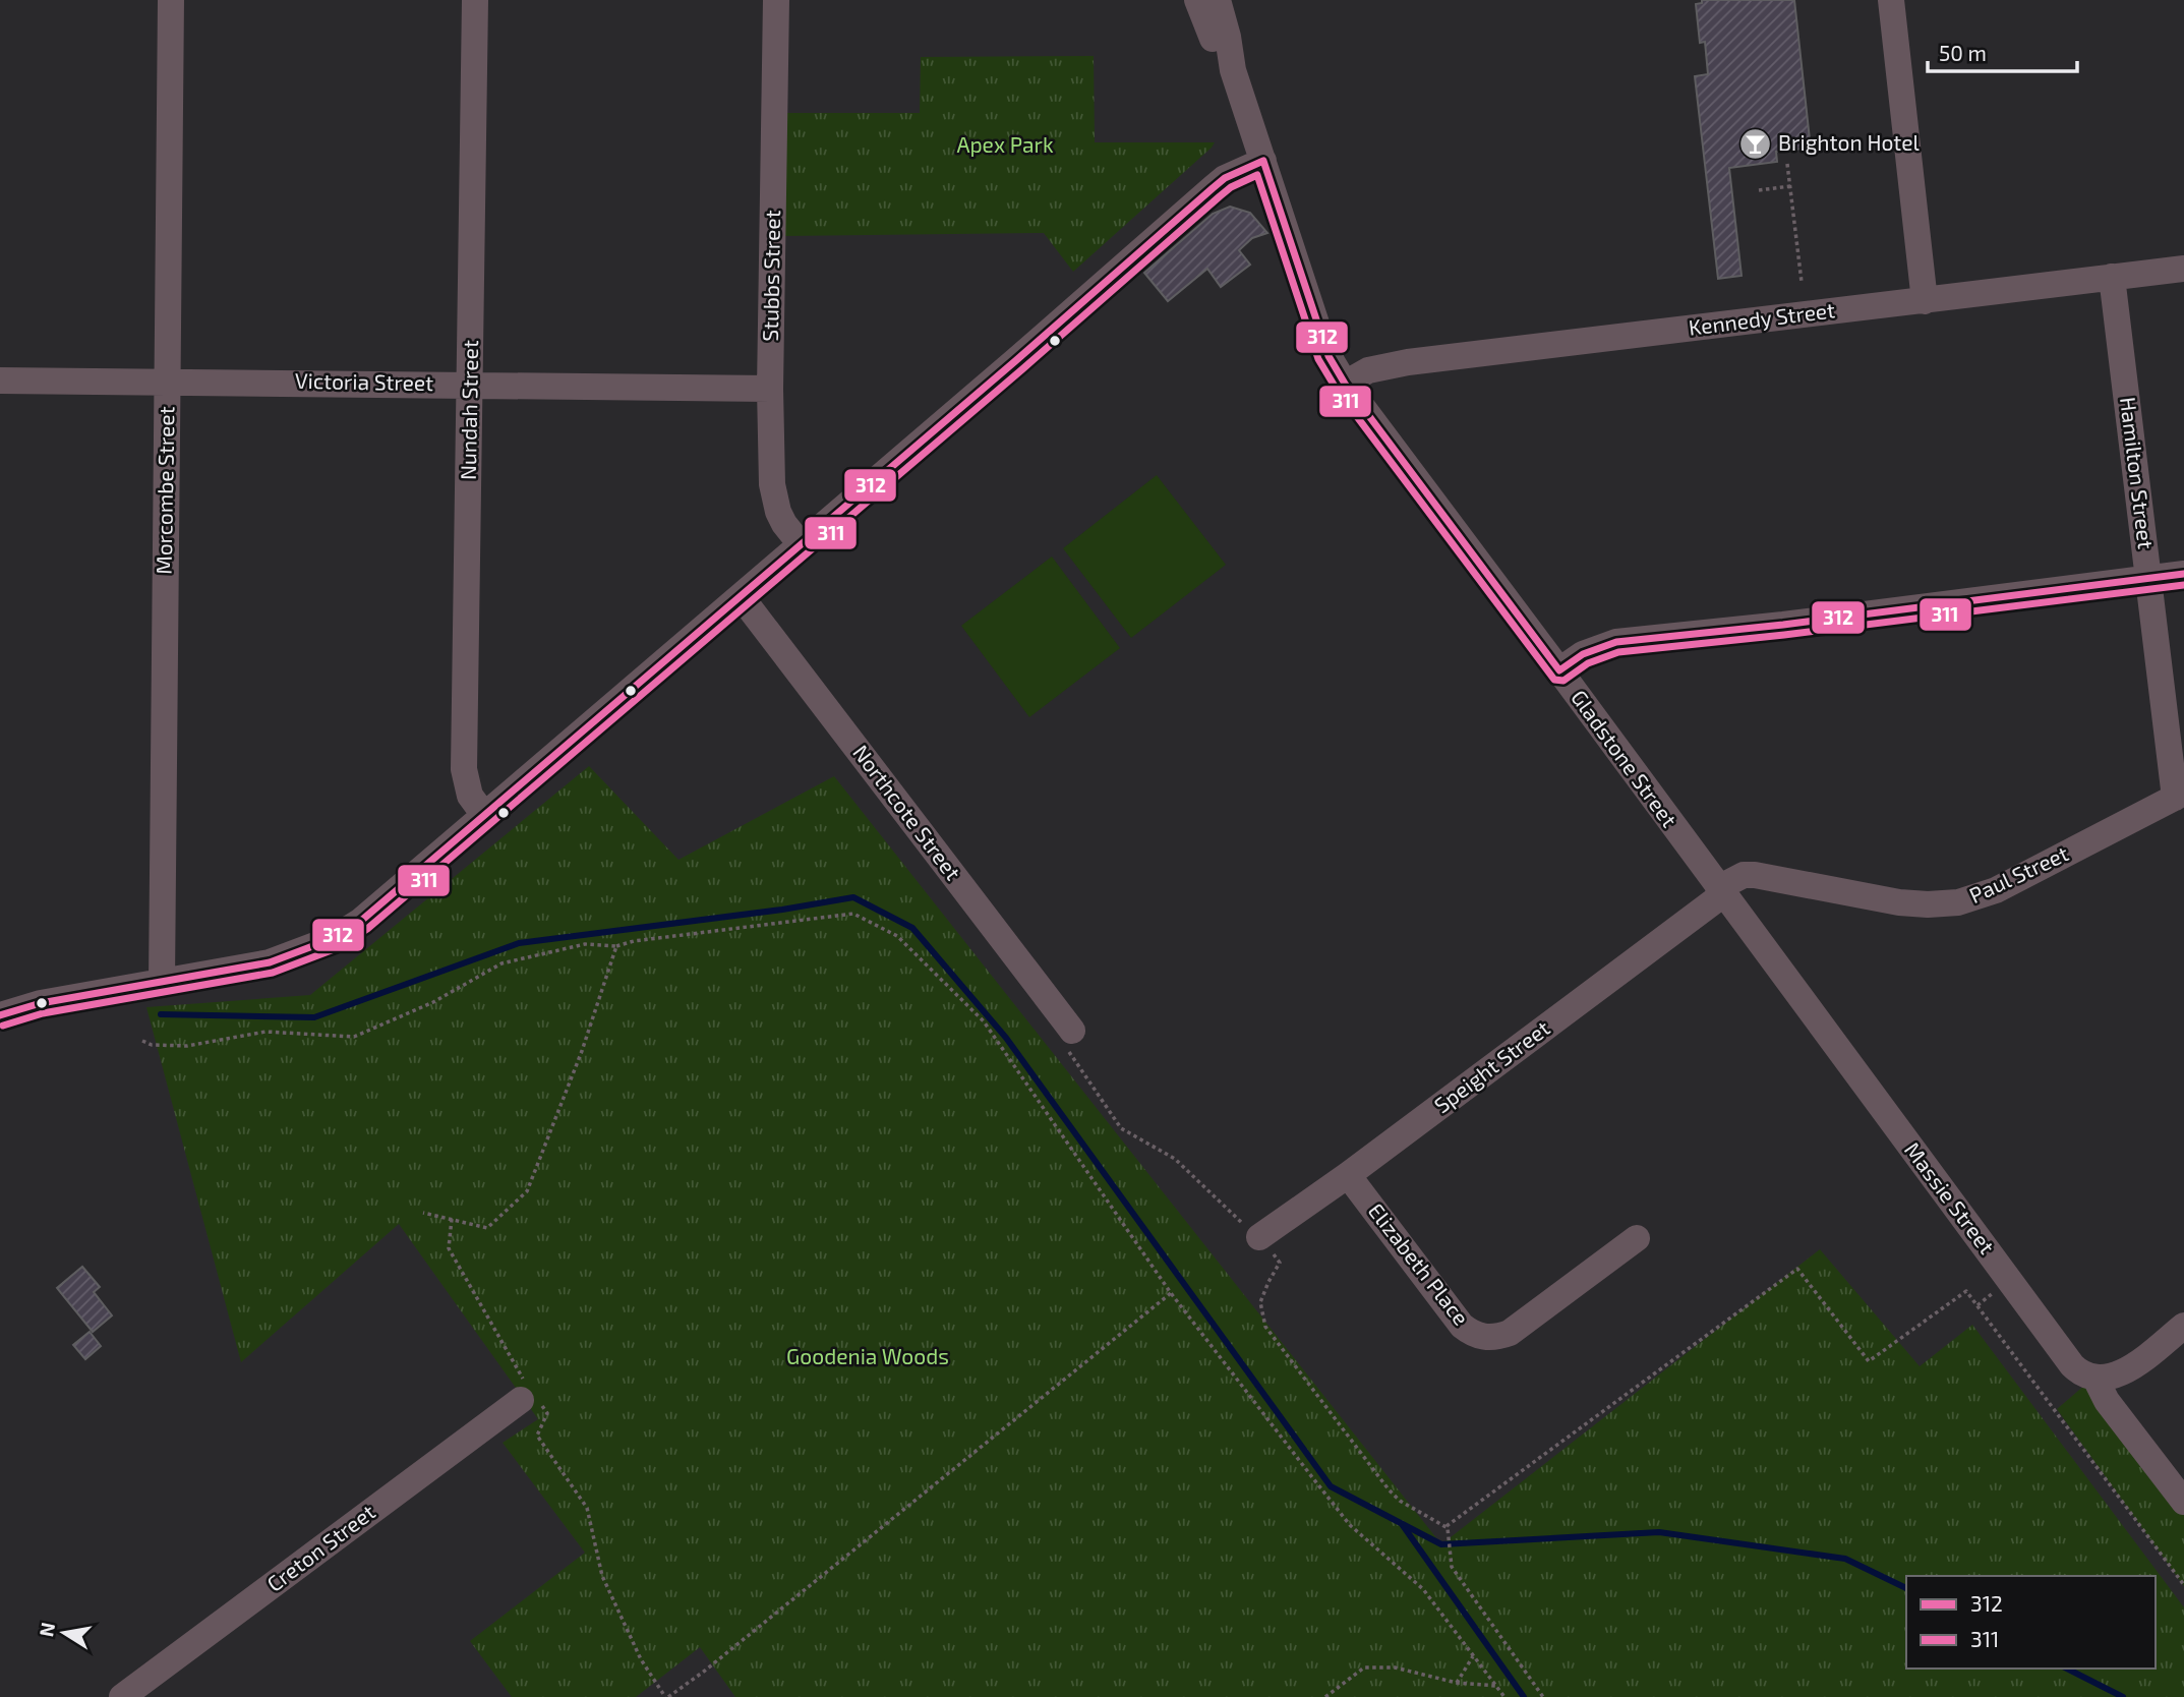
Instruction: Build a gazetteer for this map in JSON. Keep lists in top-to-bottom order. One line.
{"streets":{"street":["Stubbs Street","Kennedy Street","Victoria Street","Nundah Street","Hamilton Street","Morcombe Street","Gladstone Street","Northcote Street","Paul Street","Speight Street","Massie Street","Elizabeth Place","Creton Street"]},"crossings":[["Stubbs Street","Victoria Street"],["Kennedy Street","Hamilton Street"],["Kennedy Street","Gladstone Street"],["Victoria Street","Nundah Street"],["Victoria Street","Morcombe Street"],["Hamilton Street","Paul Street"],["Gladstone Street","Paul Street"],["Gladstone Street","Speight Street"],["Gladstone Street","Massie Street"],["Paul Street","Speight Street"],["Paul Street","Massie Street"],["Speight Street","Massie Street"],["Speight Street","Elizabeth Place"]],"parks":["Apex Park","Goodenia Woods"],"places":{"bar":["Brighton Hotel"]},"lines":["transit line 312","transit line 311"],"legend":["312","311"],"scale_bar":"50 m","north":"left"}
